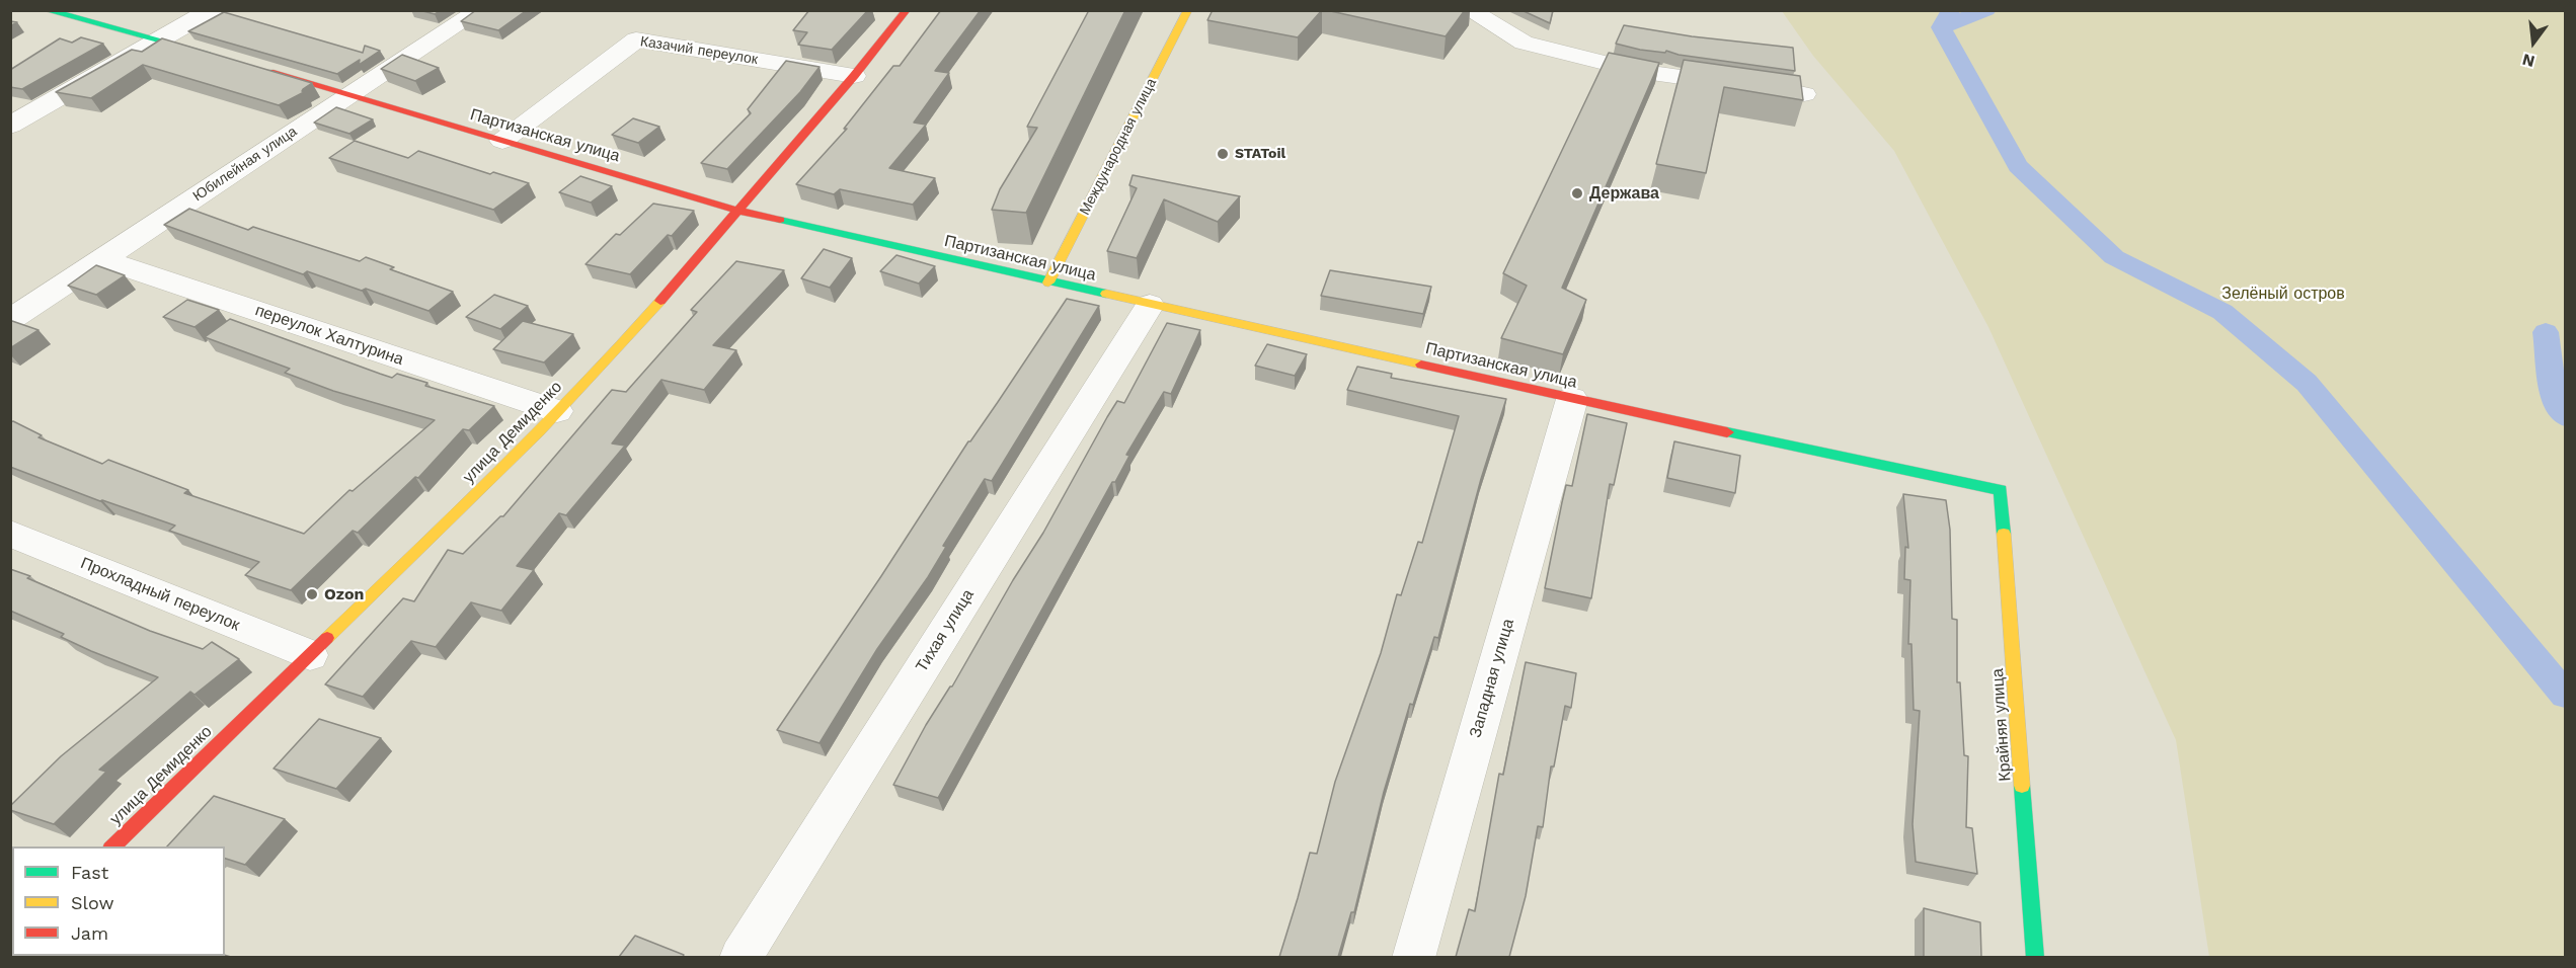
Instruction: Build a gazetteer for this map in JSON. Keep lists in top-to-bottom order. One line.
{"streets":{"street":["Казачий переулок","Партизанская улица","Международная улица","Юбилейная улица","переулок Халтурина","улица Демиденко","Прохладный переулок","Тихая улица","Западная улица","Крайняя улица"]},"crossings":[["Казачий переулок","Партизанская улица"],["Казачий переулок","улица Демиденко"],["Партизанская улица","Международная улица"],["Партизанская улица","Юбилейная улица"],["Партизанская улица","улица Демиденко"],["Партизанская улица","Тихая улица"],["Партизанская улица","Западная улица"],["Партизанская улица","Крайняя улица"],["Юбилейная улица","переулок Халтурина"],["переулок Халтурина","улица Демиденко"],["улица Демиденко","Прохладный переулок"]],"parks":["Зелёный остров"],"places":["STAToil","Держава","Ozon"],"legend":["Fast","Slow","Jam"],"north":"bottom"}
